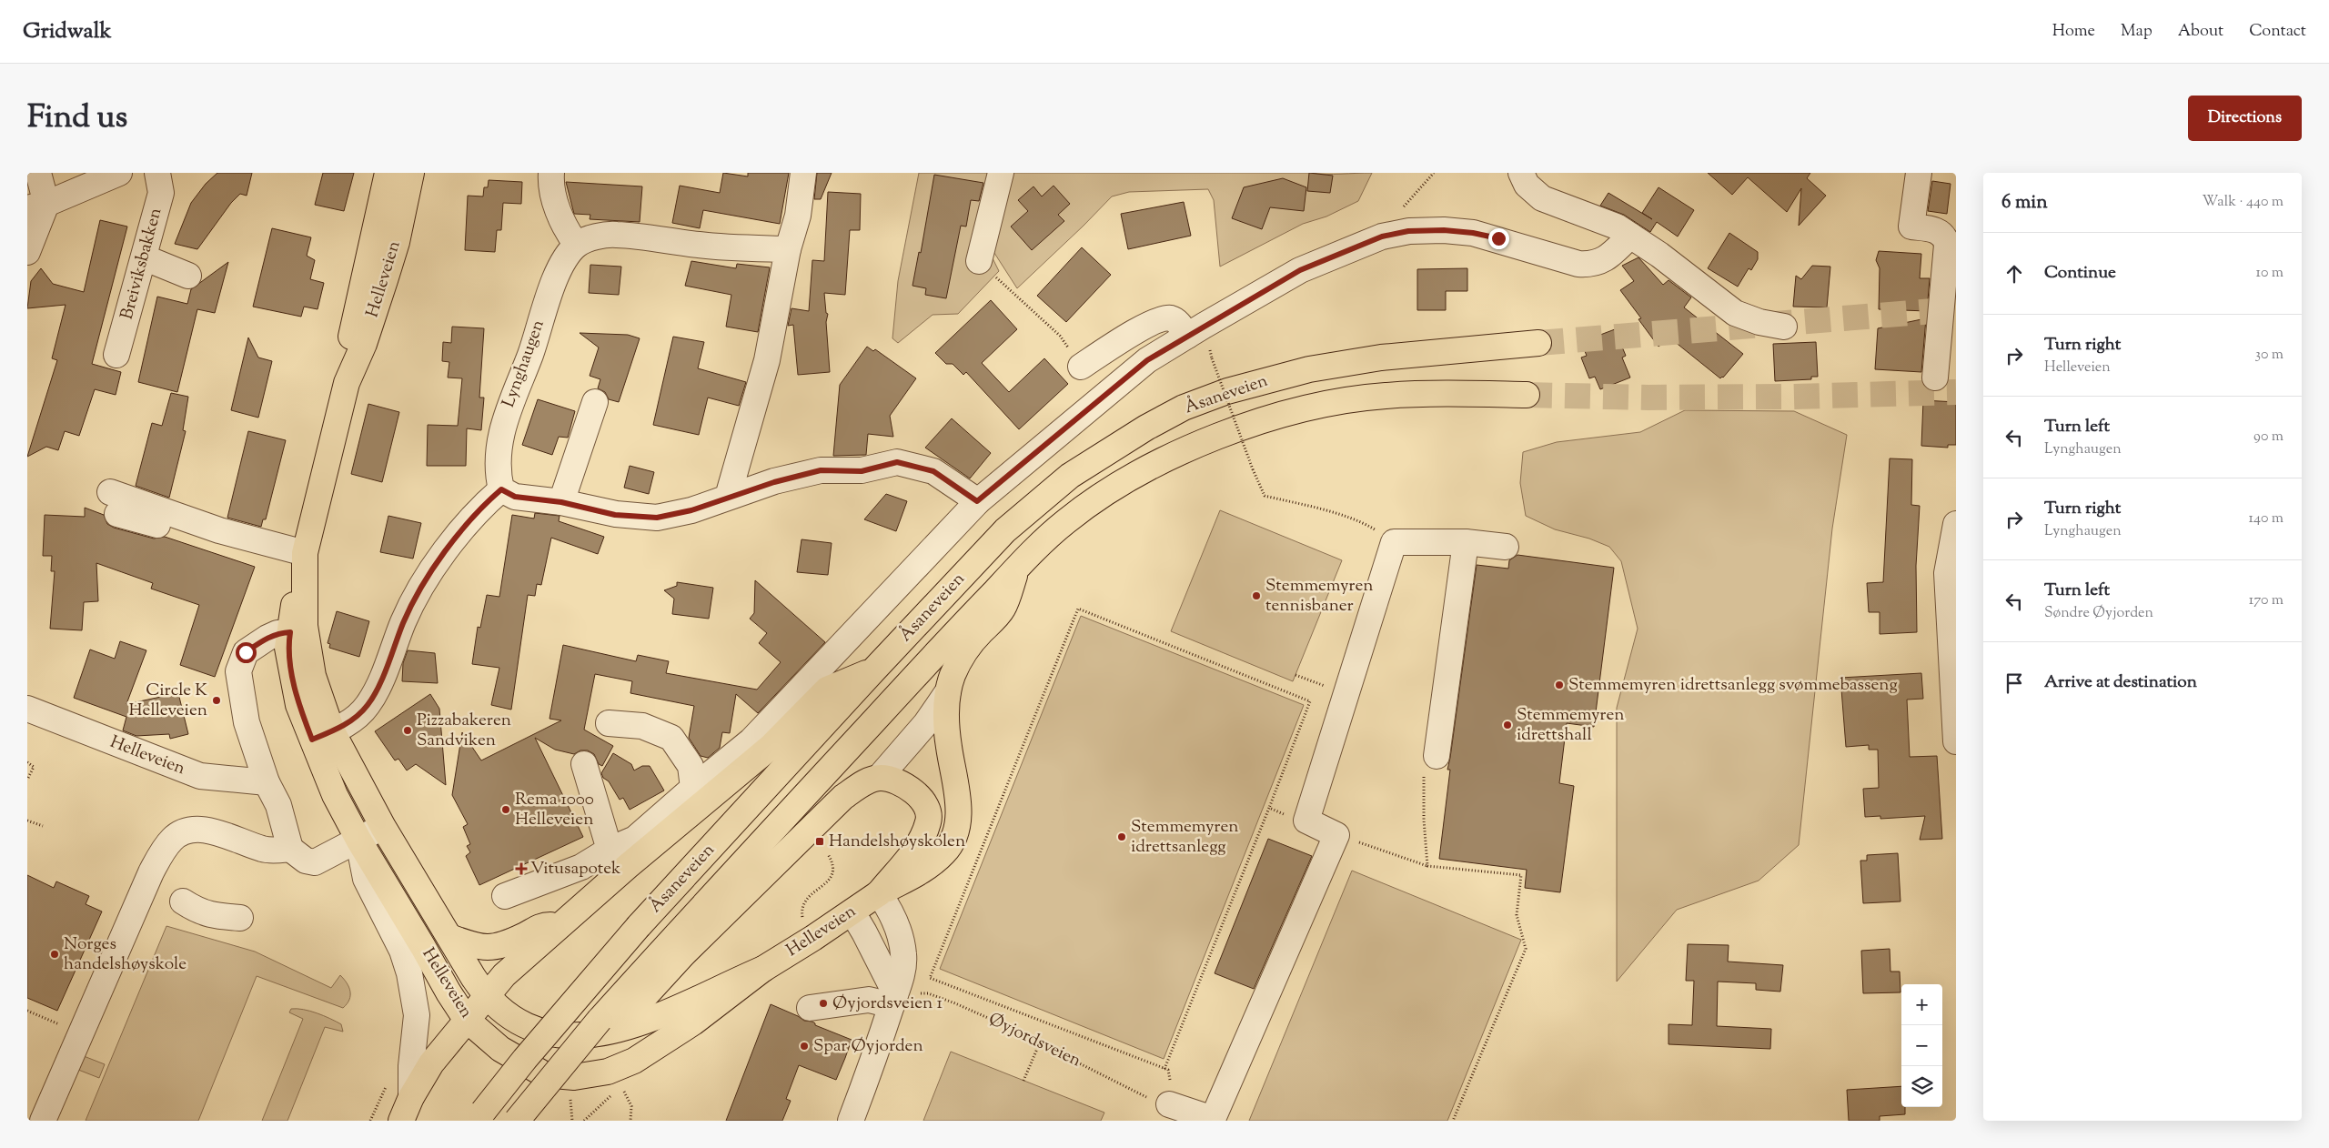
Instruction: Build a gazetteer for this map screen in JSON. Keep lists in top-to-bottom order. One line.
{"streets":{"main road":["Helleveien","Åsaneveien"],"street":["Breiviksbakken","Lynghaugen"],"path":["Øyjordsveien"]},"places":{"other":["Stemmemyren tennisbaner","Stemmemyren idrettsanlegg svømmebasseng","Circle K Helleveien","Stemmemyren idrettshall","Pizzabakeren Sandviken","Rema 1000 Helleveien","Stemmemyren idrettsanlegg","Norges handelshøyskole","Øyjordsveien 1","Spar Øyjorden"],"transit":["Handelshøyskolen"],"health":["Vitusapotek"]},"page":{"header":"Gridwalk","nav":["Home","Map","About","Contact"],"title":"Find us","buttons":"Directions","heading":["6 min","Walk · 440 m"],"list":[["Continue","10 m"],["Turn right","Helleveien","30 m"],["Turn left","Lynghaugen","90 m"],["Turn right","Lynghaugen","140 m"],["Turn left","Søndre Øyjorden","170 m"],"Arrive at destination"],"map_buttons":["+","−"]}}
